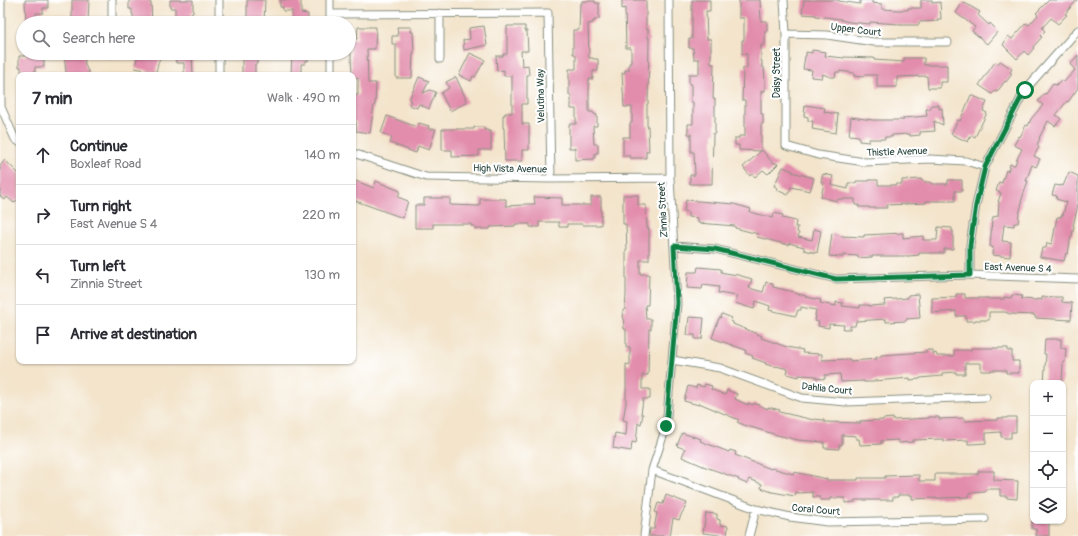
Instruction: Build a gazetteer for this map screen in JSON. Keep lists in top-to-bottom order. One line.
{"streets":{"street":["Upper Court","Daisy Street","Velutina Way","Thistle Avenue","High Vista Avenue","Zinnia Street","East Avenue S 4","Dahlia Court","Coral Court"]},"crossings":[["Upper Court","Daisy Street"],["Daisy Street","Thistle Avenue"],["Velutina Way","High Vista Avenue"],["High Vista Avenue","Zinnia Street"],["Zinnia Street","East Avenue S 4"],["Zinnia Street","Dahlia Court"],["Zinnia Street","Coral Court"]],"page":{"search":"Search here","heading":["7 min","Walk · 490 m"],"list":[["Continue","Boxleaf Road","140 m"],["Turn right","East Avenue S 4","220 m"],["Turn left","Zinnia Street","130 m"],"Arrive at destination"],"map_buttons":["+","−"]}}
